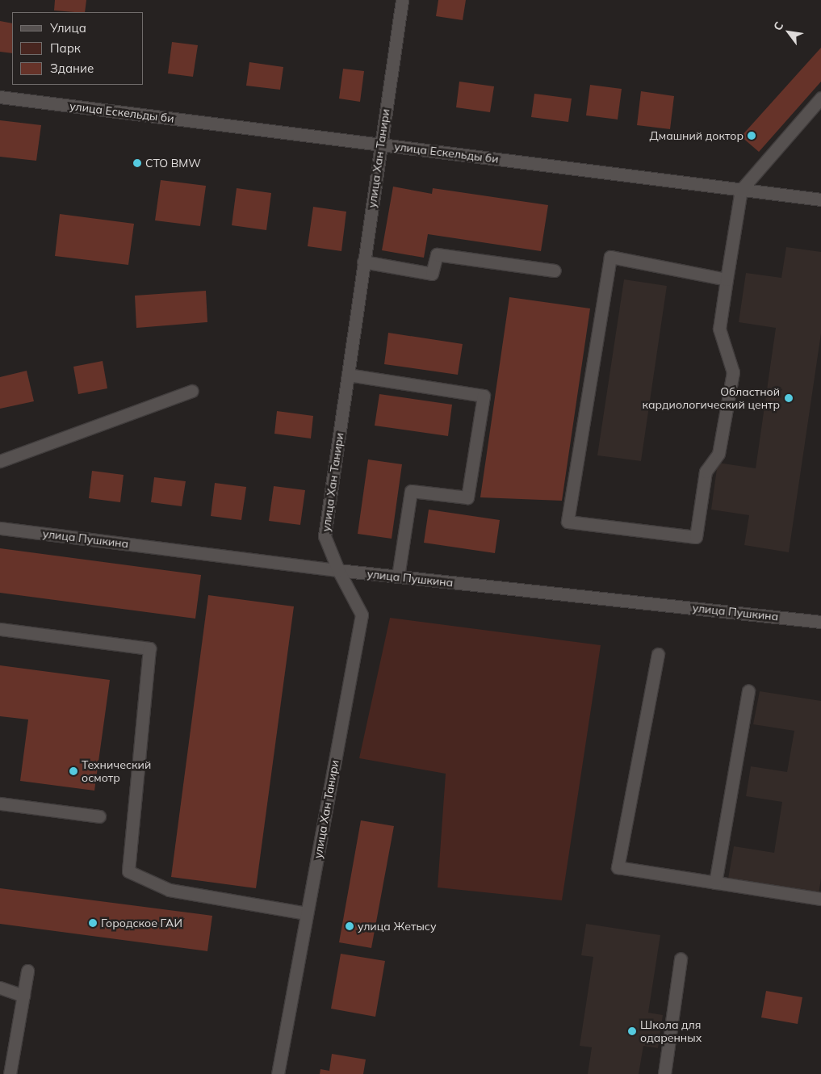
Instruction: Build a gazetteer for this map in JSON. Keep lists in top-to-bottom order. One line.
{"streets":{"street":["улица Ескельды би","улица Хан Танири","улица Пушкина"]},"crossings":[["улица Ескельды би","улица Хан Танири"],["улица Хан Танири","улица Пушкина"]],"places":["Дмашний доктор","СТО BMW","Областной кардиологический центр","Технический осмотр","Городское ГАИ","улица Жетысу","Школа для одаренных"],"legend":["Улица","Парк","Здание"],"north":"top left"}
